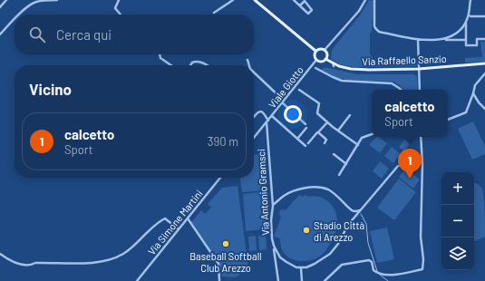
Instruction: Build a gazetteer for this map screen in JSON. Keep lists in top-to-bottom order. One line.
{"streets":{"main road":["Via Raffaello Sanzio"],"street":["Viale Giotto","Via Antonio Gramsci","Via Simone Martini"]},"crossings":[["Via Raffaello Sanzio","Viale Giotto"],["Viale Giotto","Via Antonio Gramsci"]],"places":["Stadio Città di Arezzo","Baseball Softball Club Arezzo"],"page":{"search":"Cerca qui","heading":"Vicino","popup":["calcetto","Sport"],"list":[{"mark":"1","name":"calcetto","note":"Sport","value":"390 m"}],"pins":"1","map_buttons":["+","−"]}}
